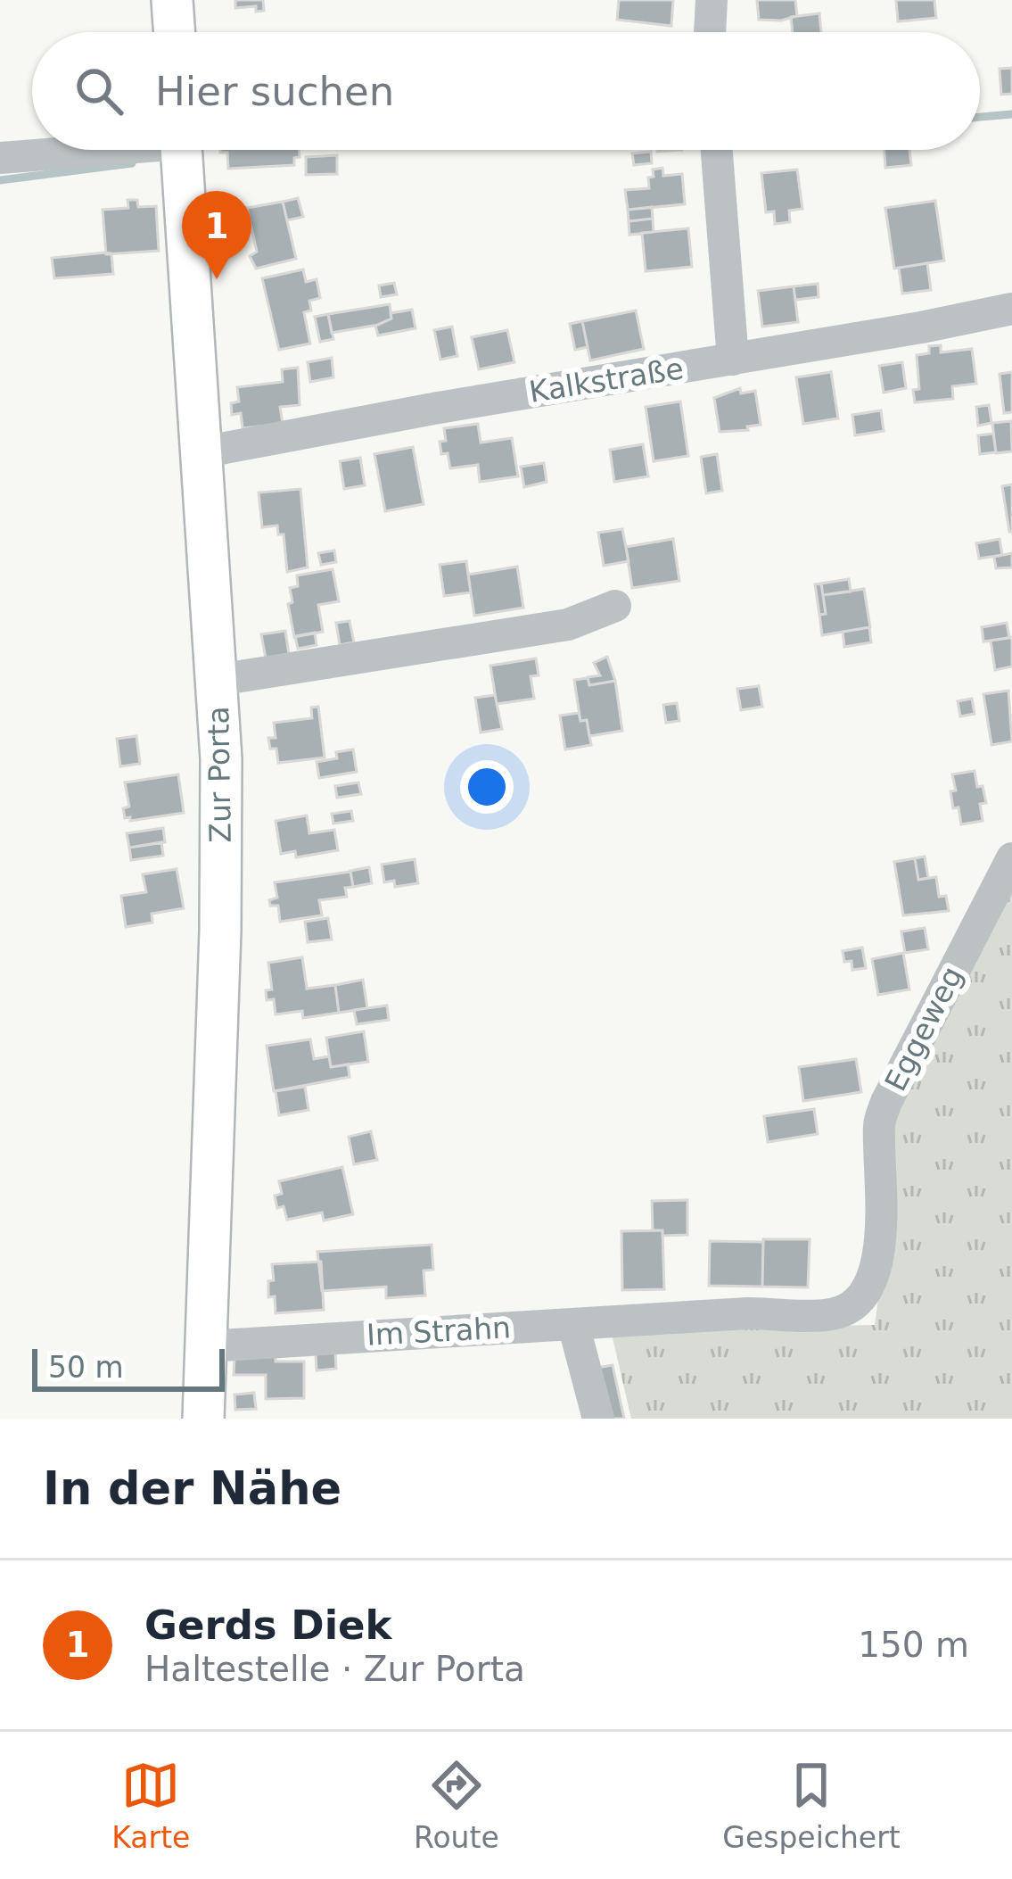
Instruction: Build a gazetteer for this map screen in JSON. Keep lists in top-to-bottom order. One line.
{"streets":{"main road":["Zur Porta"],"street":["Kalkstraße","Eggeweg","Im Strahn"]},"crossings":[["Kalkstraße","Zur Porta"],["Zur Porta","Im Strahn"],["Eggeweg","Im Strahn"]],"scale_bar":"50 m","page":{"search":"Hier suchen","pins":"1","scale":"50 m","heading":"In der Nähe","list":[{"mark":"1","name":"Gerds Diek","note":"Haltestelle · Zur Porta","value":"150 m"}],"nav":["Karte","Route","Gespeichert"]}}
